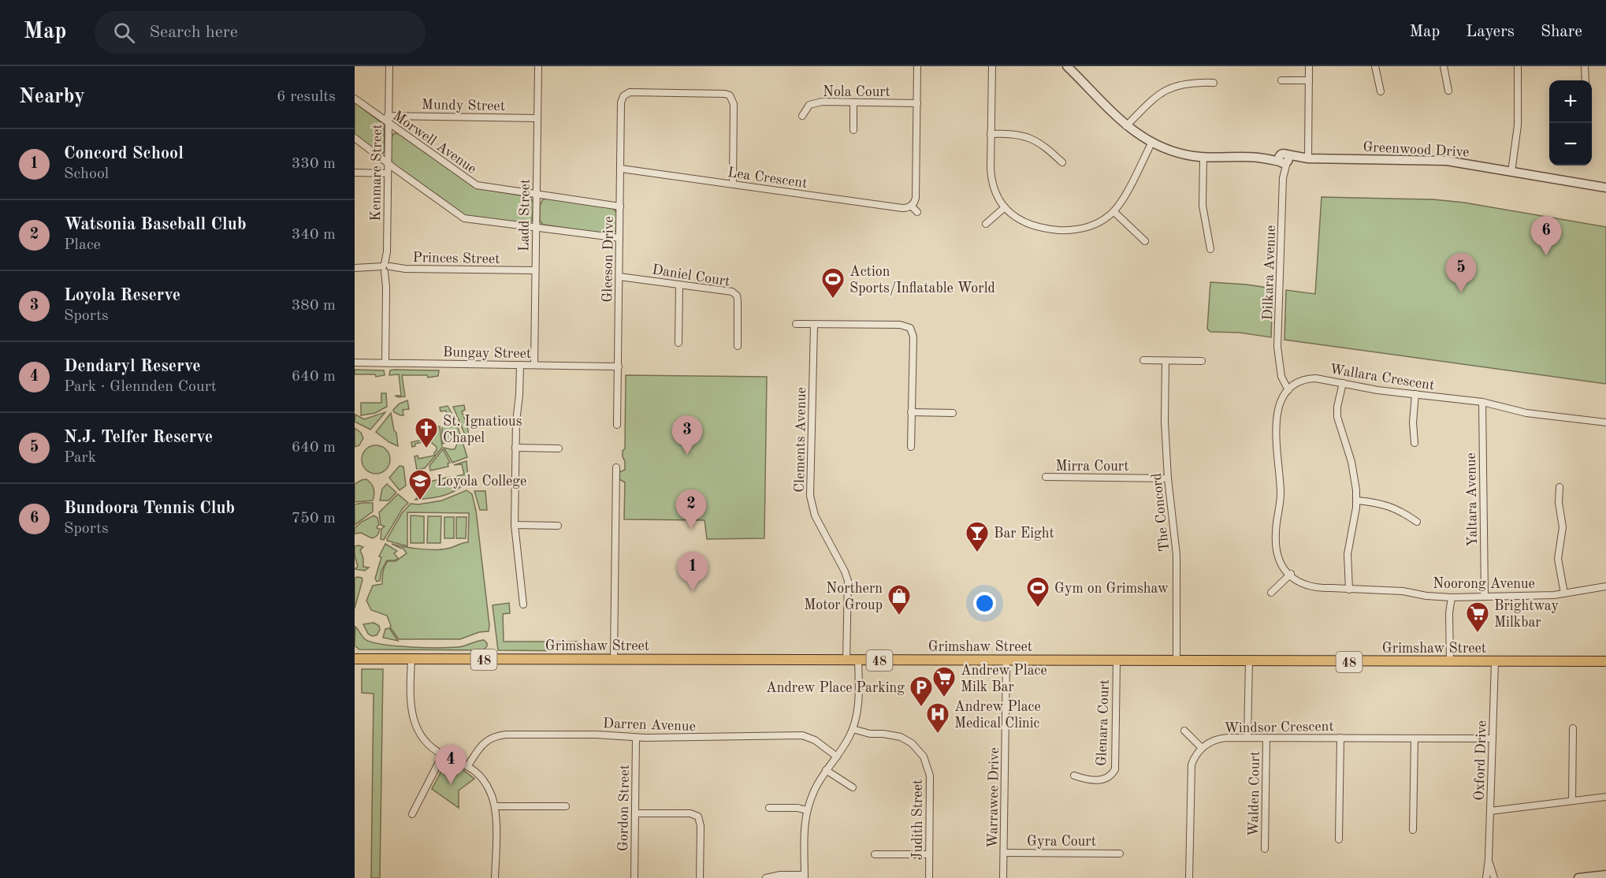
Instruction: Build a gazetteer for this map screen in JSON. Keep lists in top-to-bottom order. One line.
{"streets":{"main road":["Grimshaw Street","48"],"street":["Nola Court","Mundy Street","Morwell Avenue","Greenwood Drive","Kenmare Street","Lea Crescent","Ladd Street","Princes Street","Gleeson Drive","Dilkara Avenue","Daniel Court","Bungay Street","Wallara Crescent","Clements Avenue","Mirra Court","Yaltara Avenue","The Concord","Noorong Avenue","Glenara Court","Darren Avenue","Windsor Crescent","Oxford Drive","Walden Court","Warrawee Drive","Gordon Street","Judith Street","Gyra Court"]},"crossings":[["Mundy Street","Morwell Avenue"],["Mundy Street","Kenmare Street"],["Mundy Street","Ladd Street"],["Morwell Avenue","Kenmare Street"],["Morwell Avenue","Ladd Street"],["Morwell Avenue","Gleeson Drive"],["Greenwood Drive","Dilkara Avenue"],["Kenmare Street","Princes Street"],["Kenmare Street","Bungay Street"],["Lea Crescent","Gleeson Drive"],["Ladd Street","Princes Street"],["Ladd Street","Bungay Street"],["Gleeson Drive","Daniel Court"],["Gleeson Drive","Bungay Street"],["Dilkara Avenue","Wallara Crescent"],["Wallara Crescent","Yaltara Avenue"],["Clements Avenue","Grimshaw Street"],["Mirra Court","The Concord"],["Yaltara Avenue","Noorong Avenue"],["The Concord","Grimshaw Street"],["Grimshaw Street","Glenara Court"],["Grimshaw Street","Oxford Drive"],["Grimshaw Street","Warrawee Drive"],["Darren Avenue","Gordon Street"],["Windsor Crescent","Oxford Drive"],["Windsor Crescent","Walden Court"],["Warrawee Drive","Gyra Court"]],"places":{"sports":["Action Sports/Inflatable World","Gym on Grimshaw"],"church":["St. Ignatious Chapel"],"school or university":["Loyola College"],"bar":["Bar Eight"],"shop":["Northern Motor Group"],"supermarket":["Brightway Milkbar","Andrew Place Milk Bar"],"parking":["Andrew Place Parking"],"hospital":["Andrew Place Medical Clinic"]},"page":{"header":"Map","search":"Search here","nav":["Map","Layers","Share"],"heading":["Nearby","6 results"],"map_buttons":["+","−"],"list":[{"mark":"1","name":"Concord School","note":"School","value":"330 m"},{"mark":"2","name":"Watsonia Baseball Club","note":"Place","value":"340 m"},{"mark":"3","name":"Loyola Reserve","note":"Sports","value":"380 m"},{"mark":"4","name":"Dendaryl Reserve","note":"Park · Glennden Court","value":"640 m"},{"mark":"5","name":"N.J. Telfer Reserve","note":"Park","value":"640 m"},{"mark":"6","name":"Bundoora Tennis Club","note":"Sports","value":"750 m"}],"pins":["6","5","3","2","1","4"]}}
